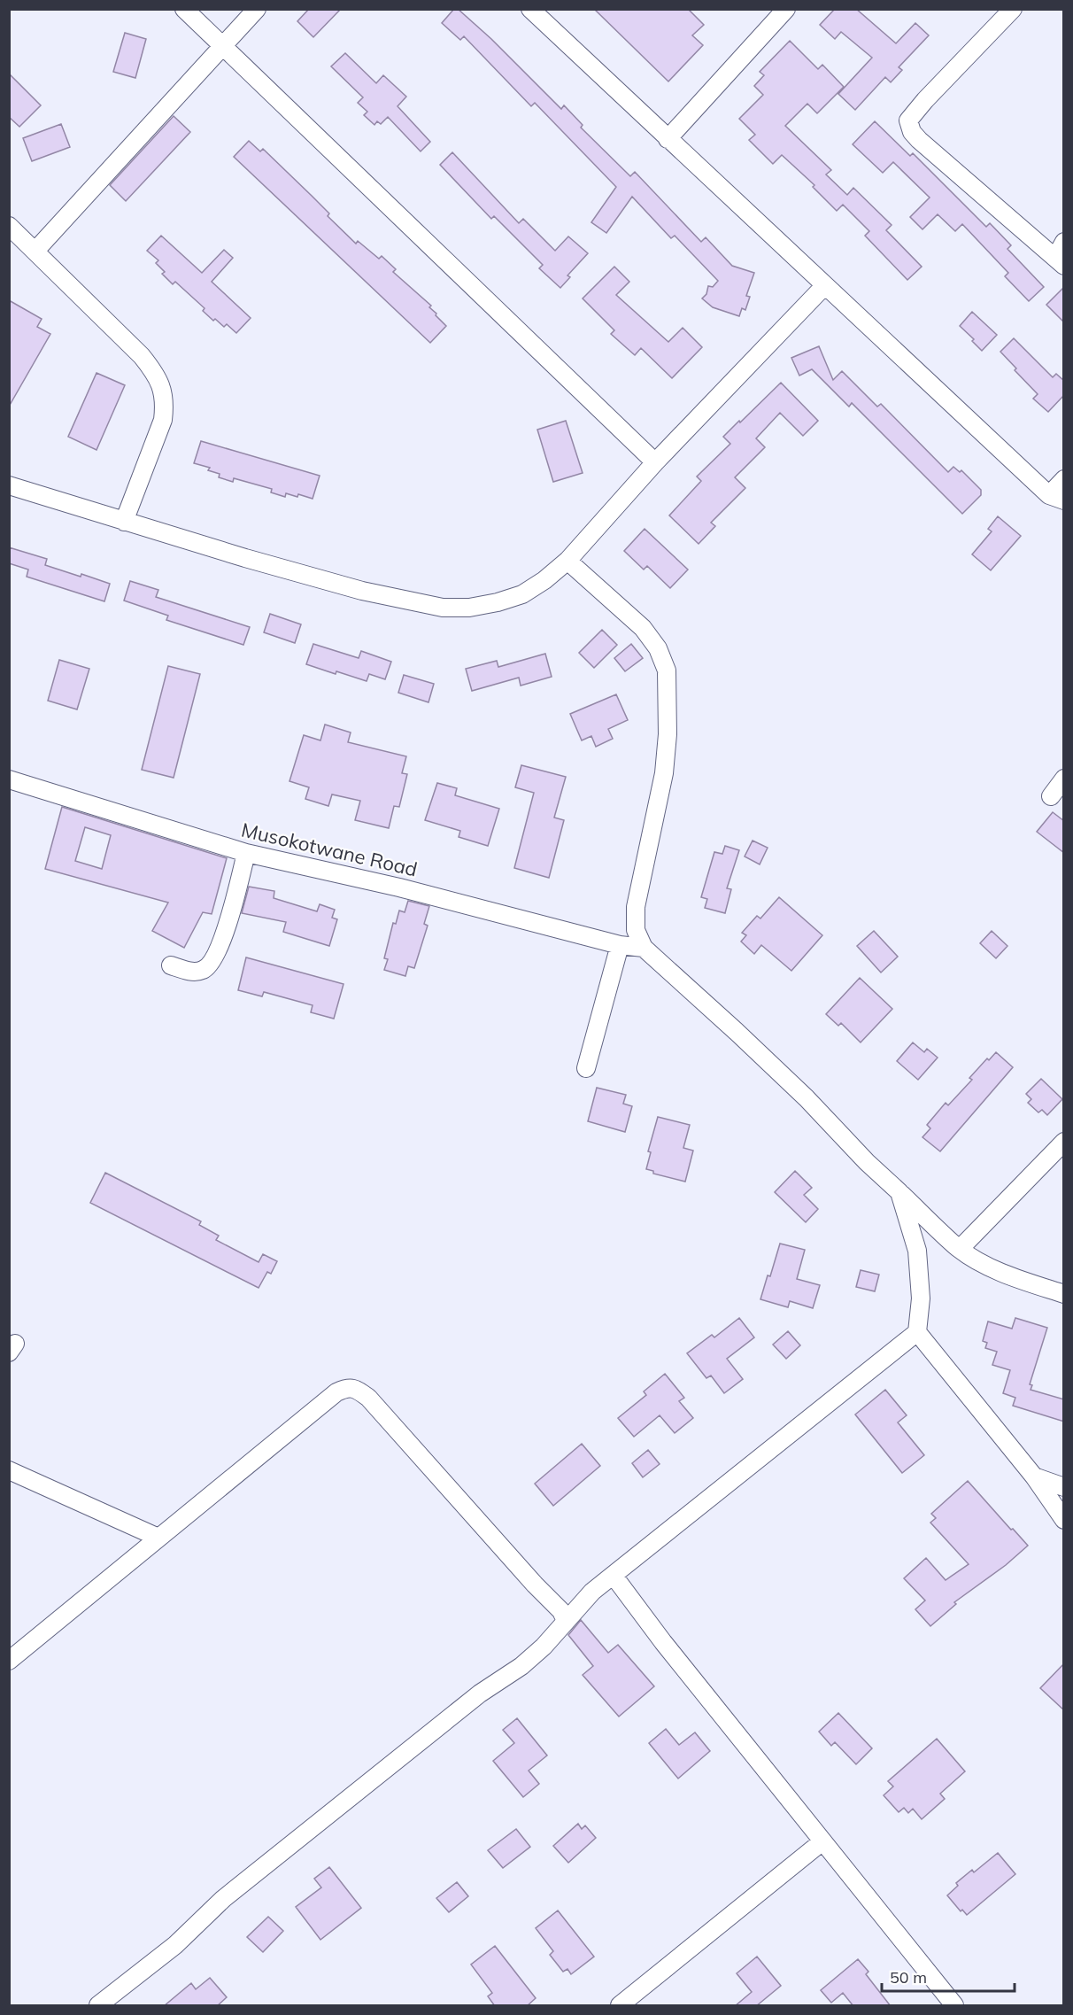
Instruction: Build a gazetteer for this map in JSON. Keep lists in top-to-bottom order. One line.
{"streets":{"street":["Musokotwane Road"]},"scale_bar":"50 m"}
